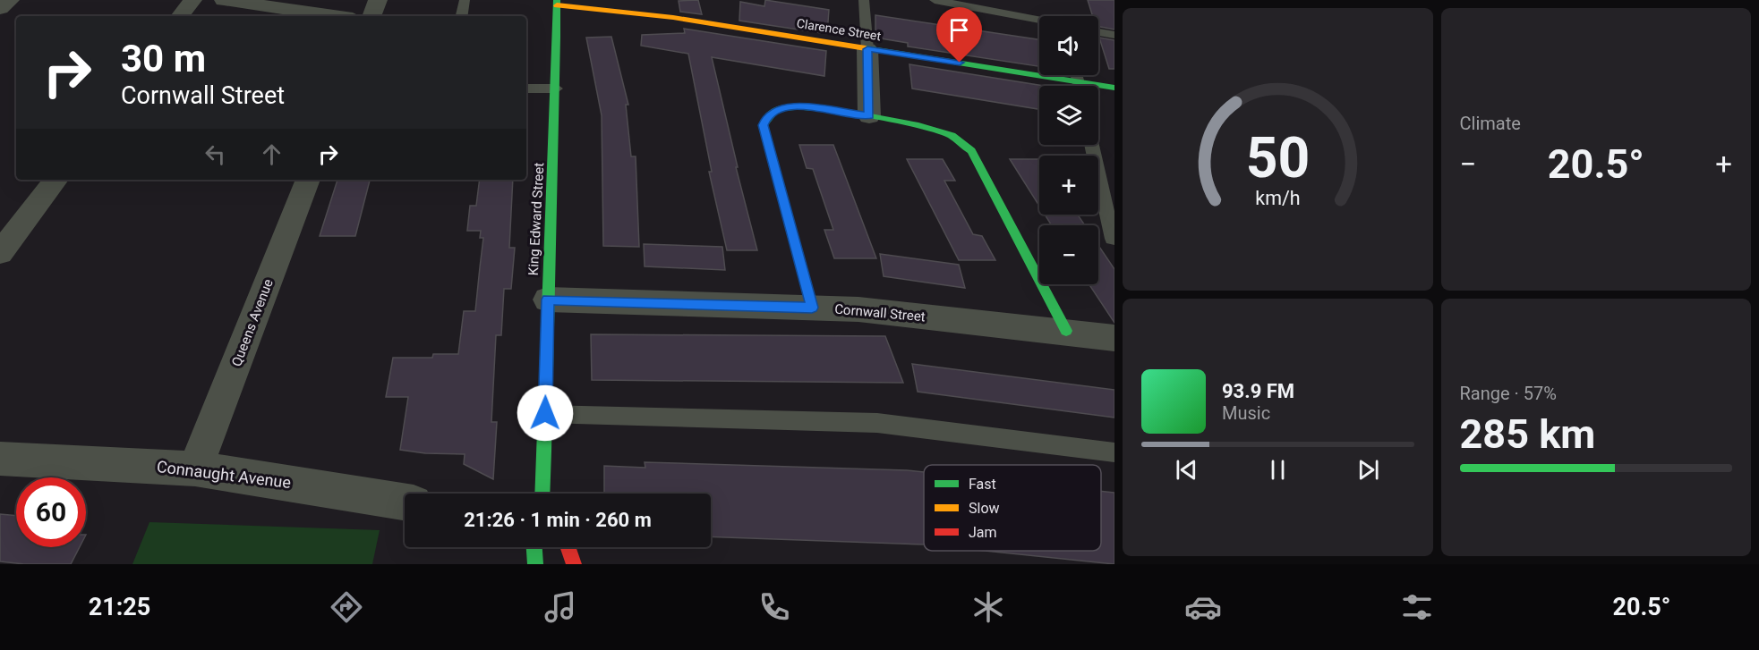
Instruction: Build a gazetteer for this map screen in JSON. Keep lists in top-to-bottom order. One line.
{"streets":{"street":["Clarence Street","King Edward Street","Cornwall Street","Queens Avenue","Connaught Avenue"]},"crossings":[["Clarence Street","King Edward Street"],["King Edward Street","Cornwall Street"],["Queens Avenue","Connaught Avenue"]],"legend":["Fast","Slow","Jam"],"page":{"tile":["Climate",["Range · 57%","285 km"]],"map_buttons":["+","−"],"turn":["30 m","Cornwall Street"],"heat":["−","20.5°","+"],"song":["93.9 FM","Music"],"limit":"60","trip":"21:26 · 1 min · 260 m","tabs":["21:25","20.5°"],"gauge":["50","km/h"]}}
